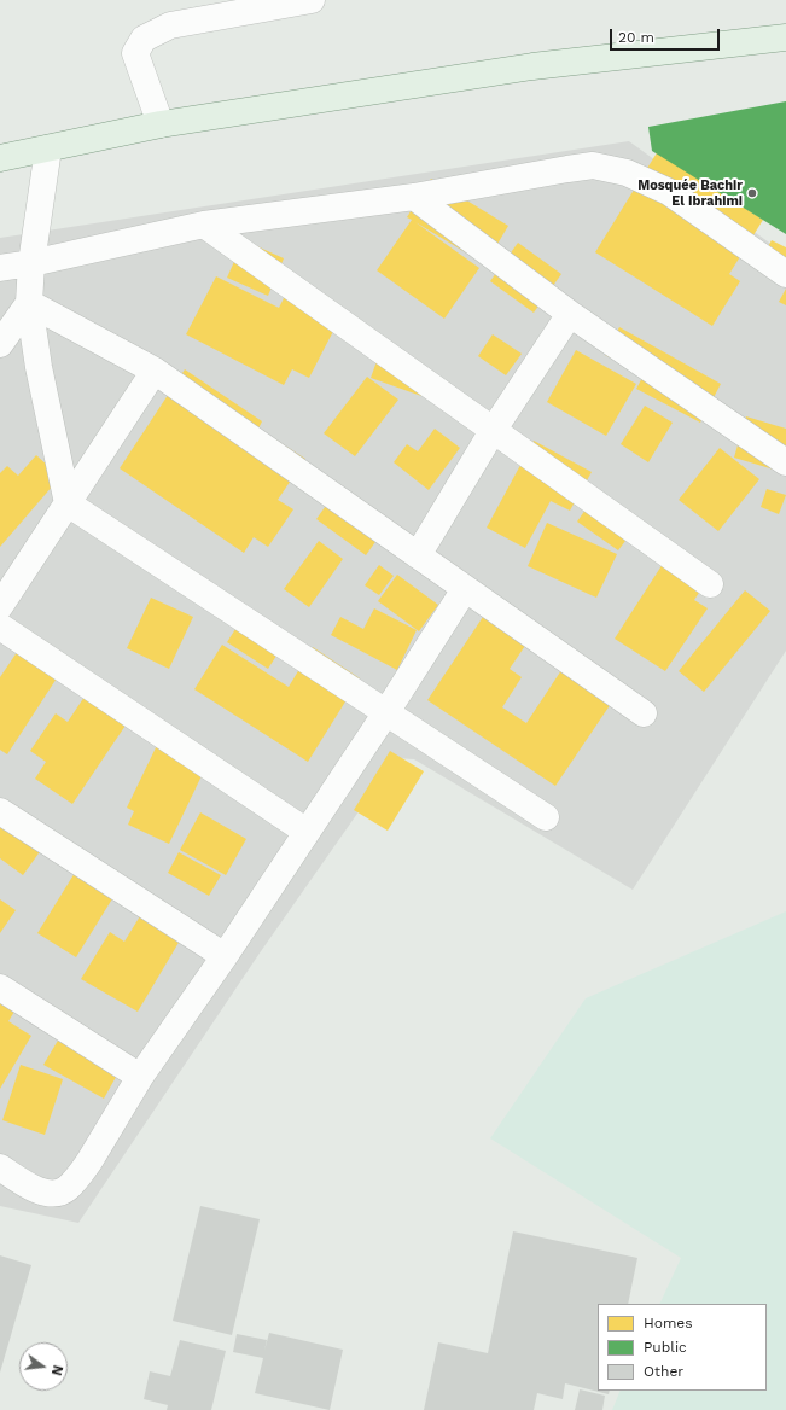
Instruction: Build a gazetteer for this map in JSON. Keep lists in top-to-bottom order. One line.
{"places":["Mosquée Bachir El Ibrahimi"],"legend":["Homes","Public","Other"],"scale_bar":"20 m","north":"right"}
